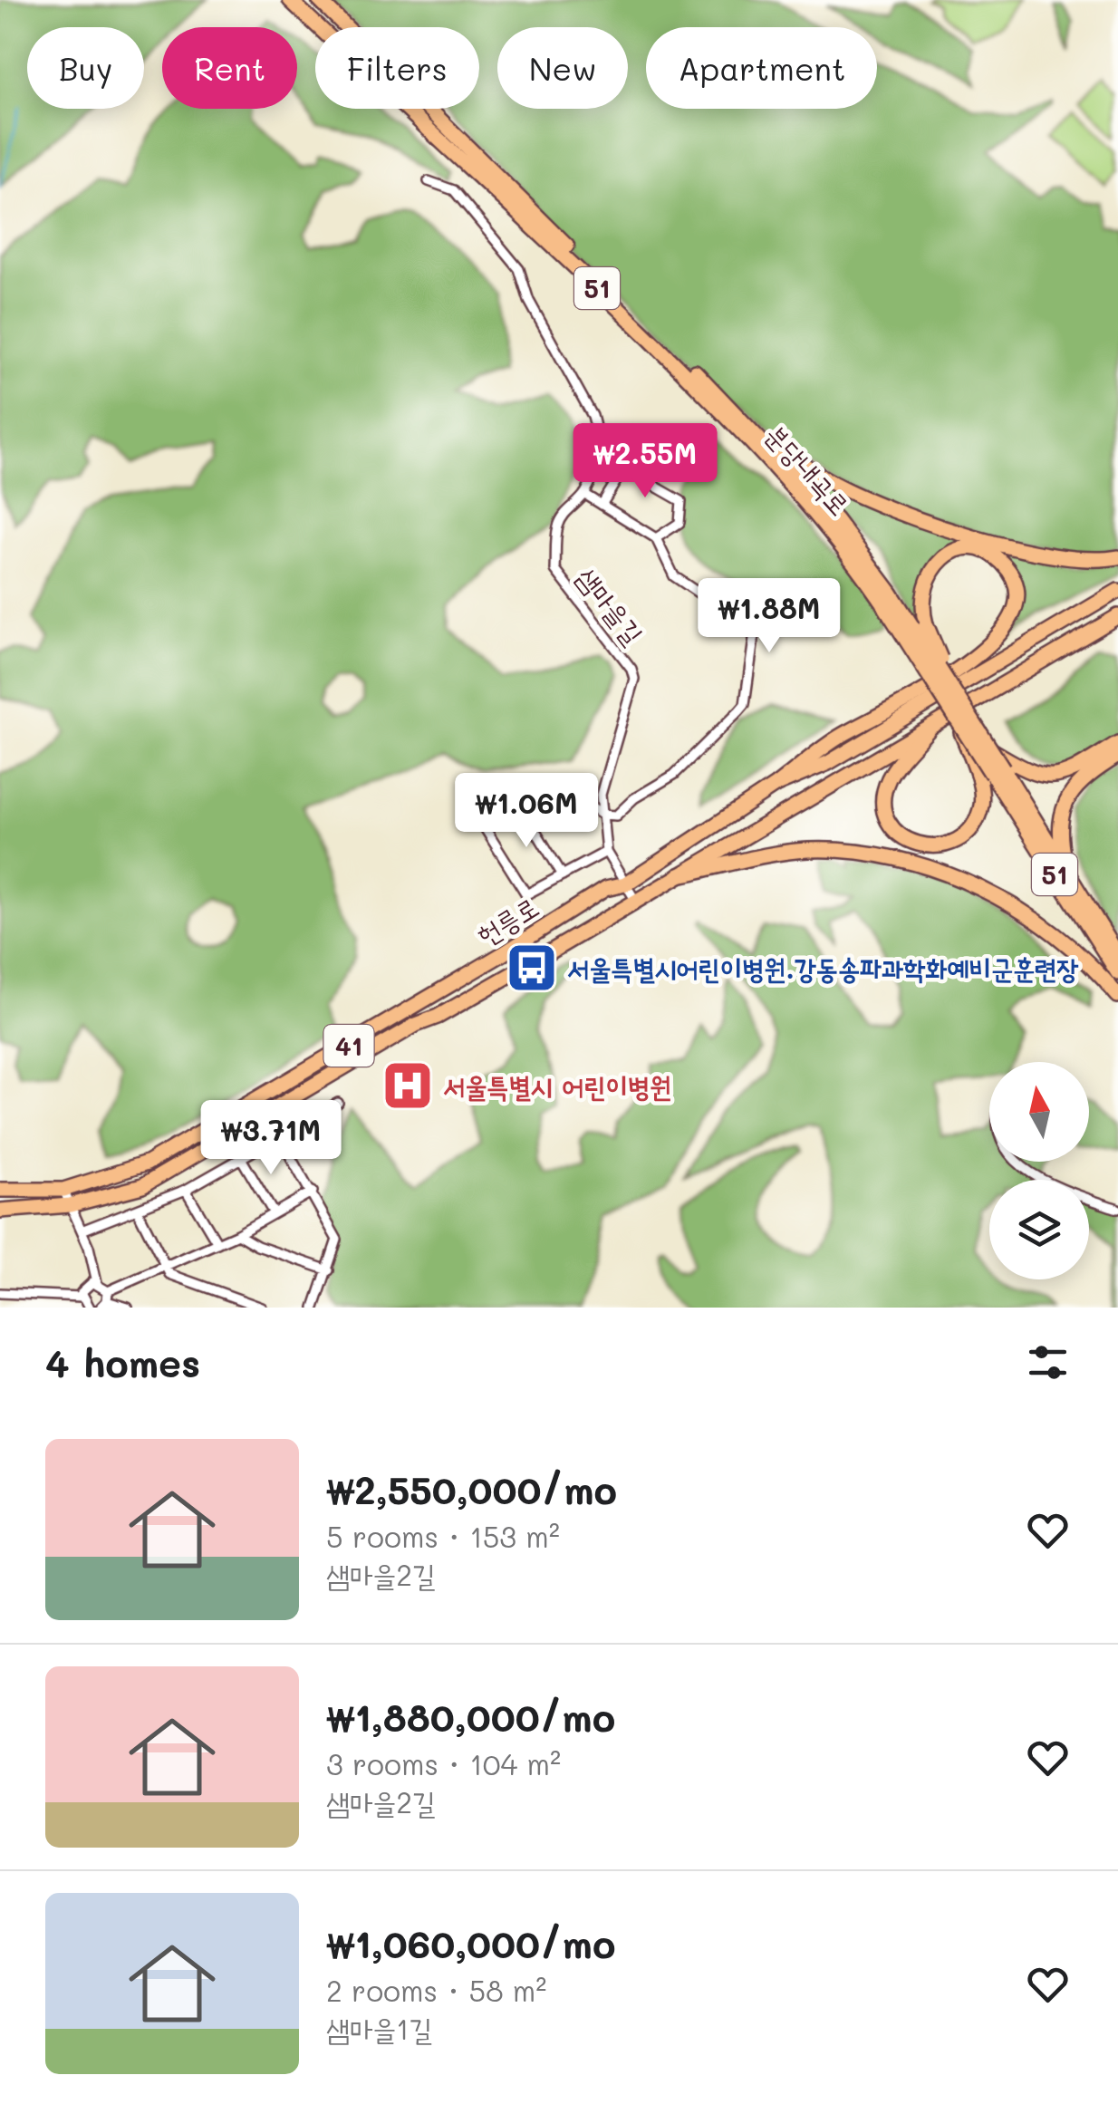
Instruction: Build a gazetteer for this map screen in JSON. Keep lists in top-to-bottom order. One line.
{"streets":{"main road":["51","분당내곡로","헌릉로","41"],"street":["샘마을길"]},"crossings":[["샘마을길","헌릉로"]],"places":{"bus stop":["서울특별시어린이병원.강동송파과학화예비군훈련장"],"hospital":["서울특별시 어린이병원"]},"north":"top","page":{"chip":["Buy","Rent","Filters","New","Apartment"],"price":["₩2.55M","₩1.88M","₩1.06M","₩3.71M"],"heading":"4 homes","list":[{"name":"₩2,550,000/mo","note":"5 rooms · 153 m² · 샘마을2길"},{"name":"₩1,880,000/mo","note":"3 rooms · 104 m² · 샘마을2길"},{"name":"₩1,060,000/mo","note":"2 rooms · 58 m² · 샘마을1길"}]}}
